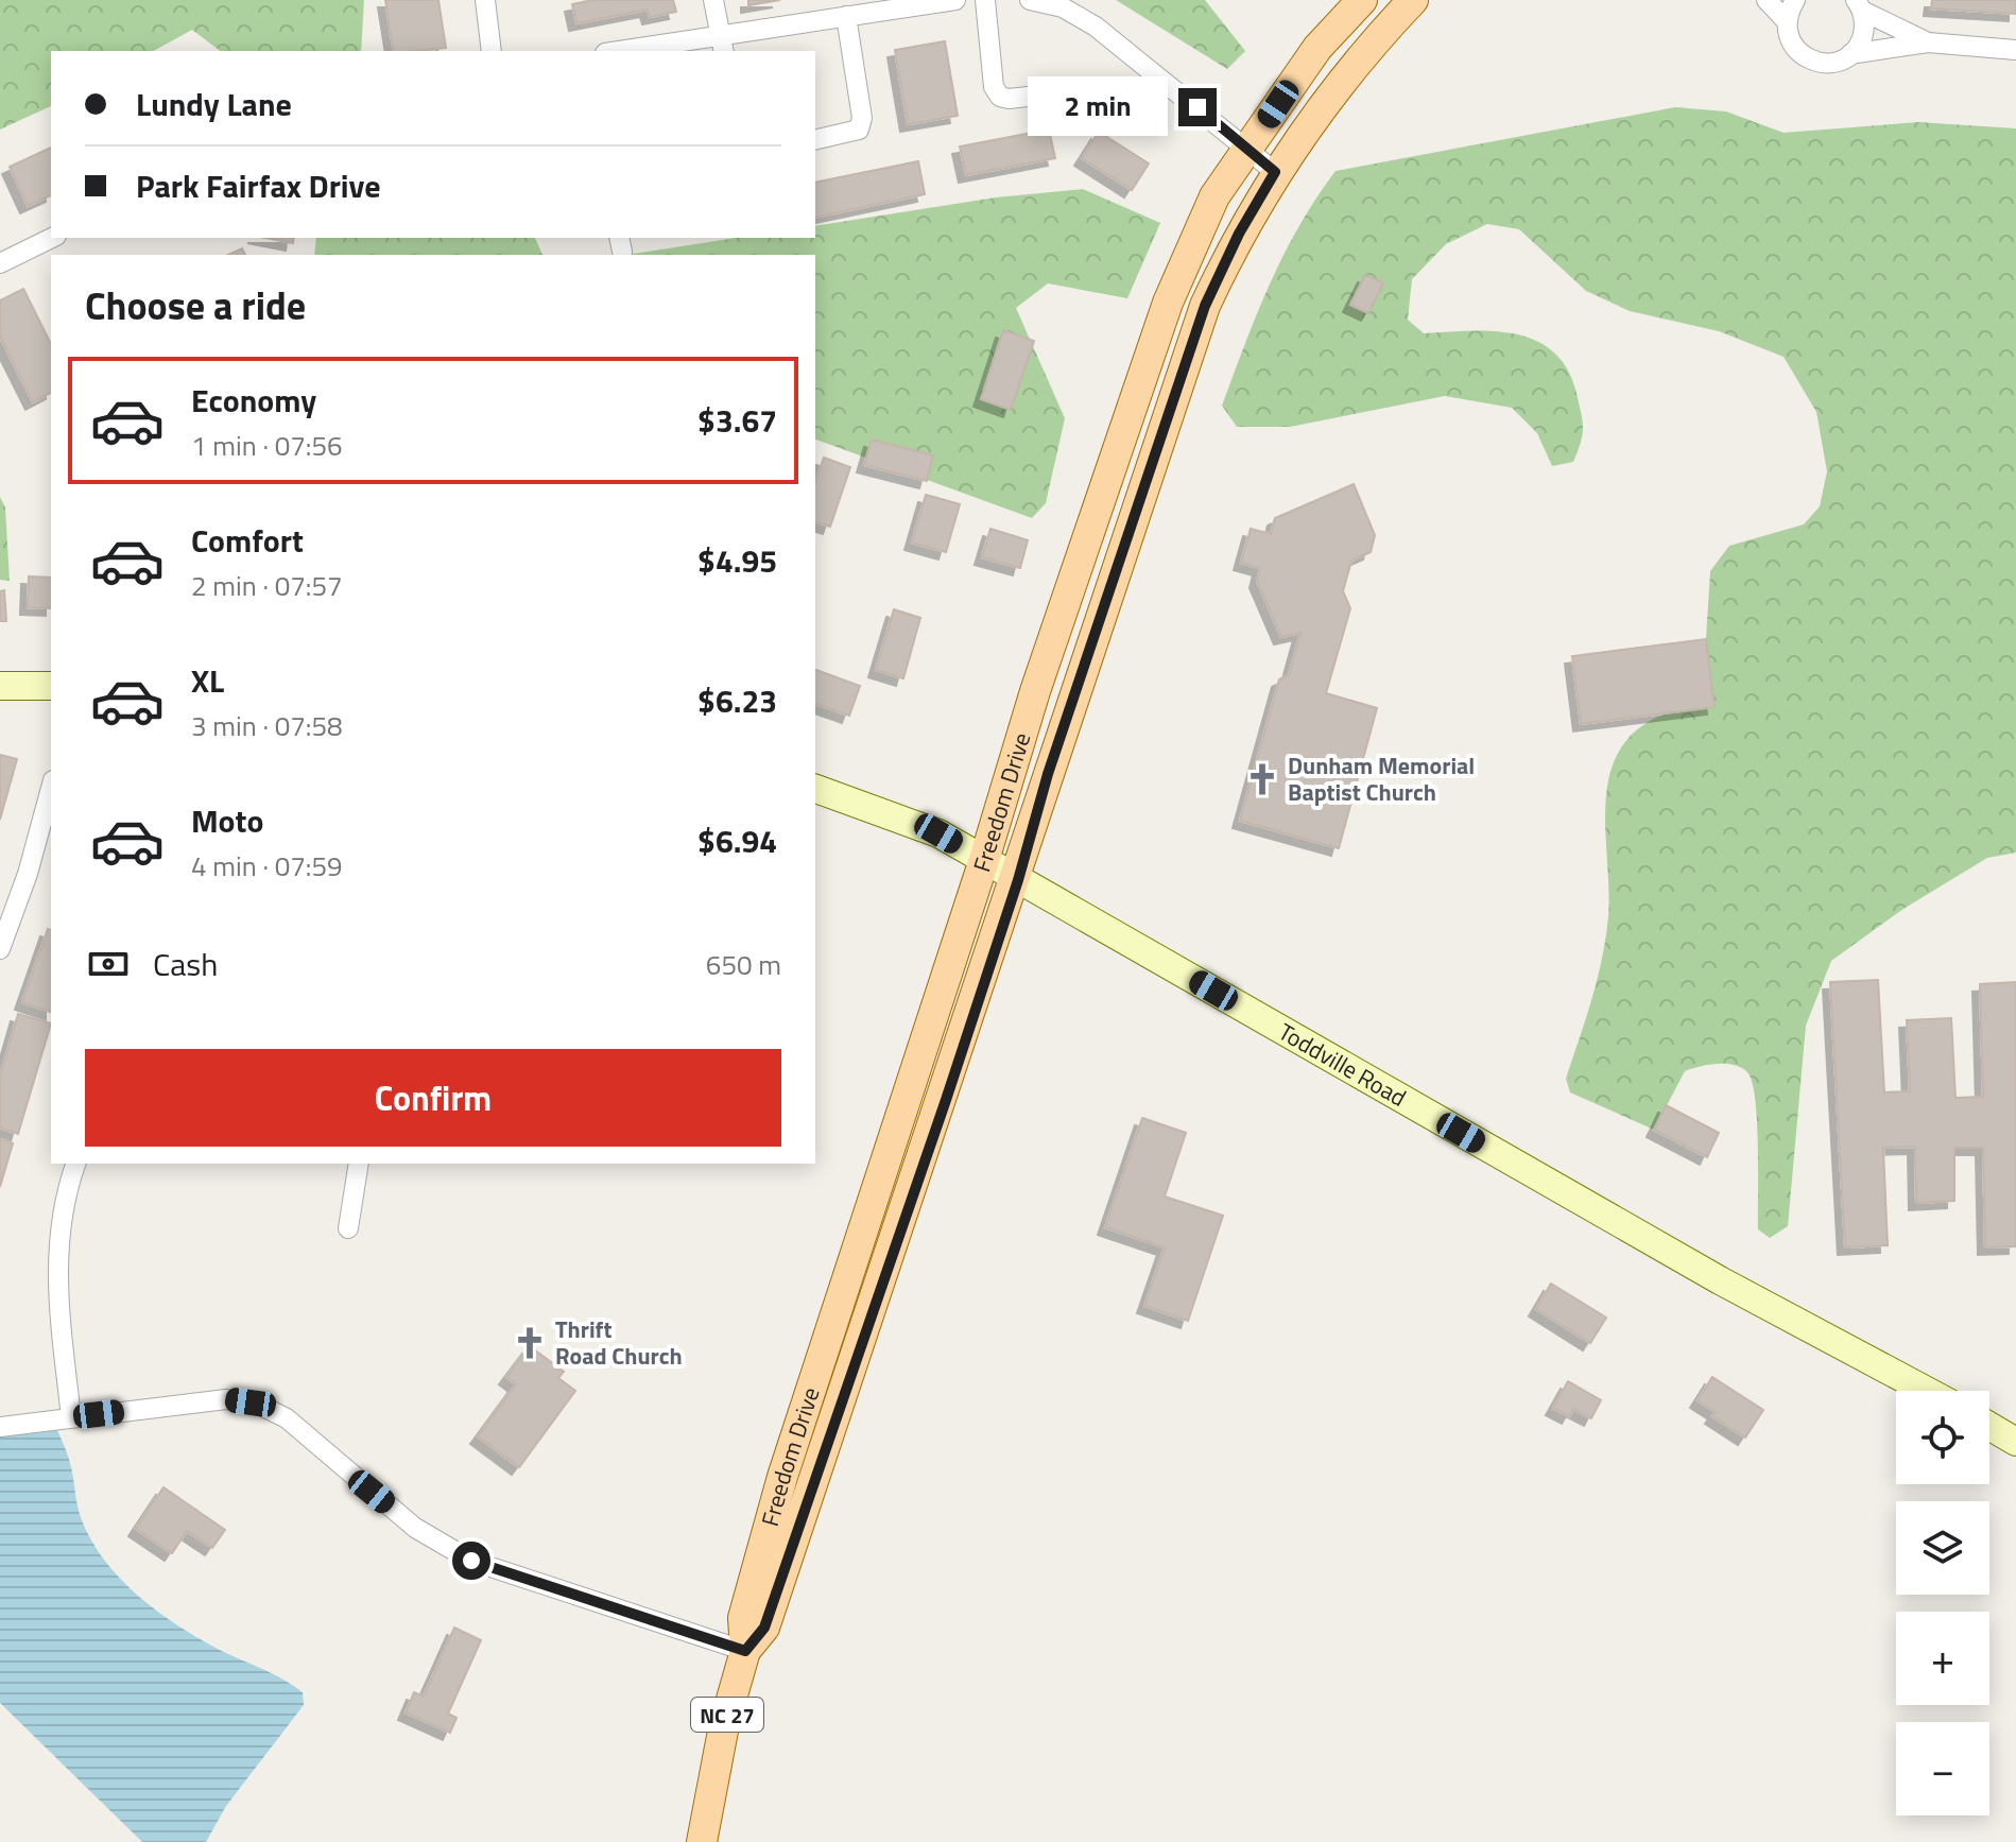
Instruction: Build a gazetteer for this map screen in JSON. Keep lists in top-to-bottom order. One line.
{"streets":{"main road":["Freedom Drive","NC 27"],"street":["Toddville Road"]},"crossings":[["Freedom Drive","Toddville Road"]],"places":{"church":["Dunham Memorial Baptist Church","Thrift Road Church"]},"page":{"banner":["Lundy Lane","Park Fairfax Drive"],"bubble":"2 min","heading":"Choose a ride","list":[{"name":"Economy","note":"1 min · 07:56","value":"$3.67"},{"name":"Comfort","note":"2 min · 07:57","value":"$4.95"},{"name":"XL","note":"3 min · 07:58","value":"$6.23"},{"name":"Moto","note":"4 min · 07:59","value":"$6.94"}],"pay":["Cash","650 m"],"buttons":"Confirm","map_buttons":["+","−"]}}
